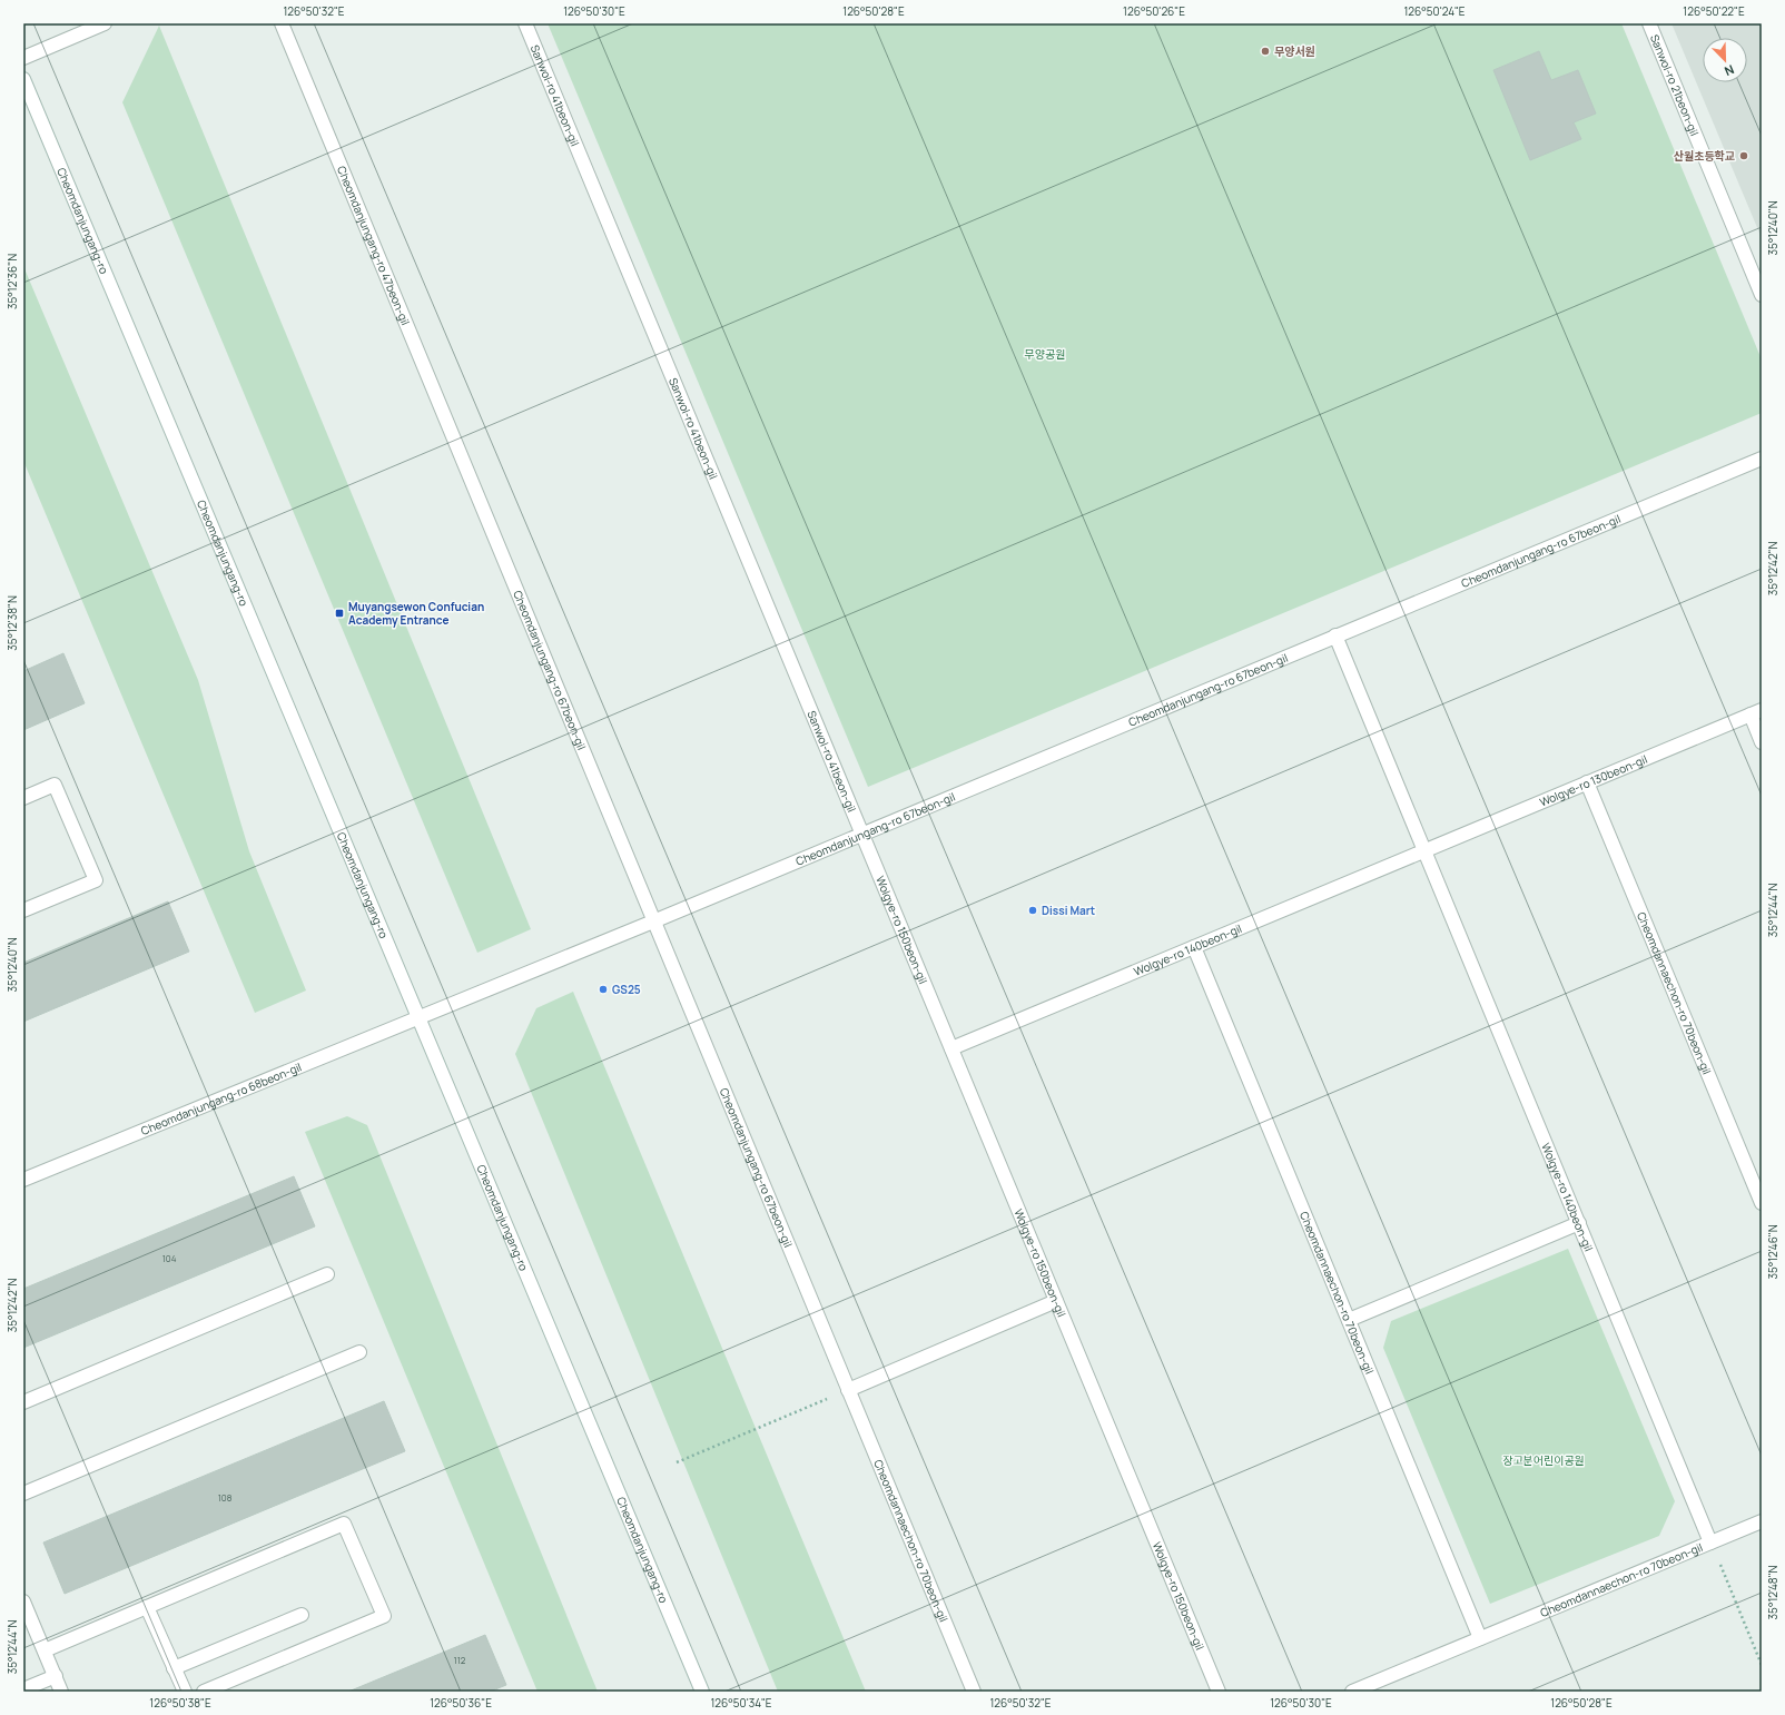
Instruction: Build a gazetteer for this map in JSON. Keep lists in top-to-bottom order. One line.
{"streets":{"street":["Sanwol-ro 21beon-gil","Sanwol-ro 41beon-gil","Cheomdanjungang-ro","Cheomdanjungang-ro 47beon-gil","Cheomdanjungang-ro 67beon-gil","Wolgye-ro 130beon-gil","Wolgye-ro 150beon-gil","Wolgye-ro 140beon-gil","Cheomdannaechon-ro 70beon-gil","Cheomdanjungang-ro 68beon-gil"]},"crossings":[["Sanwol-ro 41beon-gil","Cheomdanjungang-ro 67beon-gil"],["Sanwol-ro 41beon-gil","Wolgye-ro 150beon-gil"],["Cheomdanjungang-ro","Cheomdanjungang-ro 67beon-gil"],["Cheomdanjungang-ro","Cheomdanjungang-ro 68beon-gil"],["Cheomdanjungang-ro 47beon-gil","Cheomdanjungang-ro 67beon-gil"],["Cheomdanjungang-ro 67beon-gil","Wolgye-ro 150beon-gil"],["Cheomdanjungang-ro 67beon-gil","Wolgye-ro 140beon-gil"],["Cheomdanjungang-ro 67beon-gil","Cheomdannaechon-ro 70beon-gil"],["Cheomdanjungang-ro 67beon-gil","Cheomdanjungang-ro 68beon-gil"],["Wolgye-ro 130beon-gil","Wolgye-ro 140beon-gil"],["Wolgye-ro 130beon-gil","Cheomdannaechon-ro 70beon-gil"],["Wolgye-ro 150beon-gil","Wolgye-ro 140beon-gil"],["Wolgye-ro 140beon-gil","Cheomdannaechon-ro 70beon-gil"]],"parks":["무양공원","장고분어린이공원"],"places":{"other":["무양서원","산월초등학교","Dissi Mart","GS25"],"transit":["Muyangsewon Confucian Academy Entrance"]},"house_numbers":["104","108","112"],"north":"bottom right","coordinates":["126°50'32\"E","126°50'30\"E","126°50'28\"E","126°50'26\"E","126°50'24\"E","126°50'22\"E","35°12'40\"N","35°12'36\"N","35°12'42\"N","35°12'38\"N","35°12'44\"N","35°12'46\"N","35°12'48\"N","126°50'38\"E","126°50'36\"E","126°50'34\"E"]}
